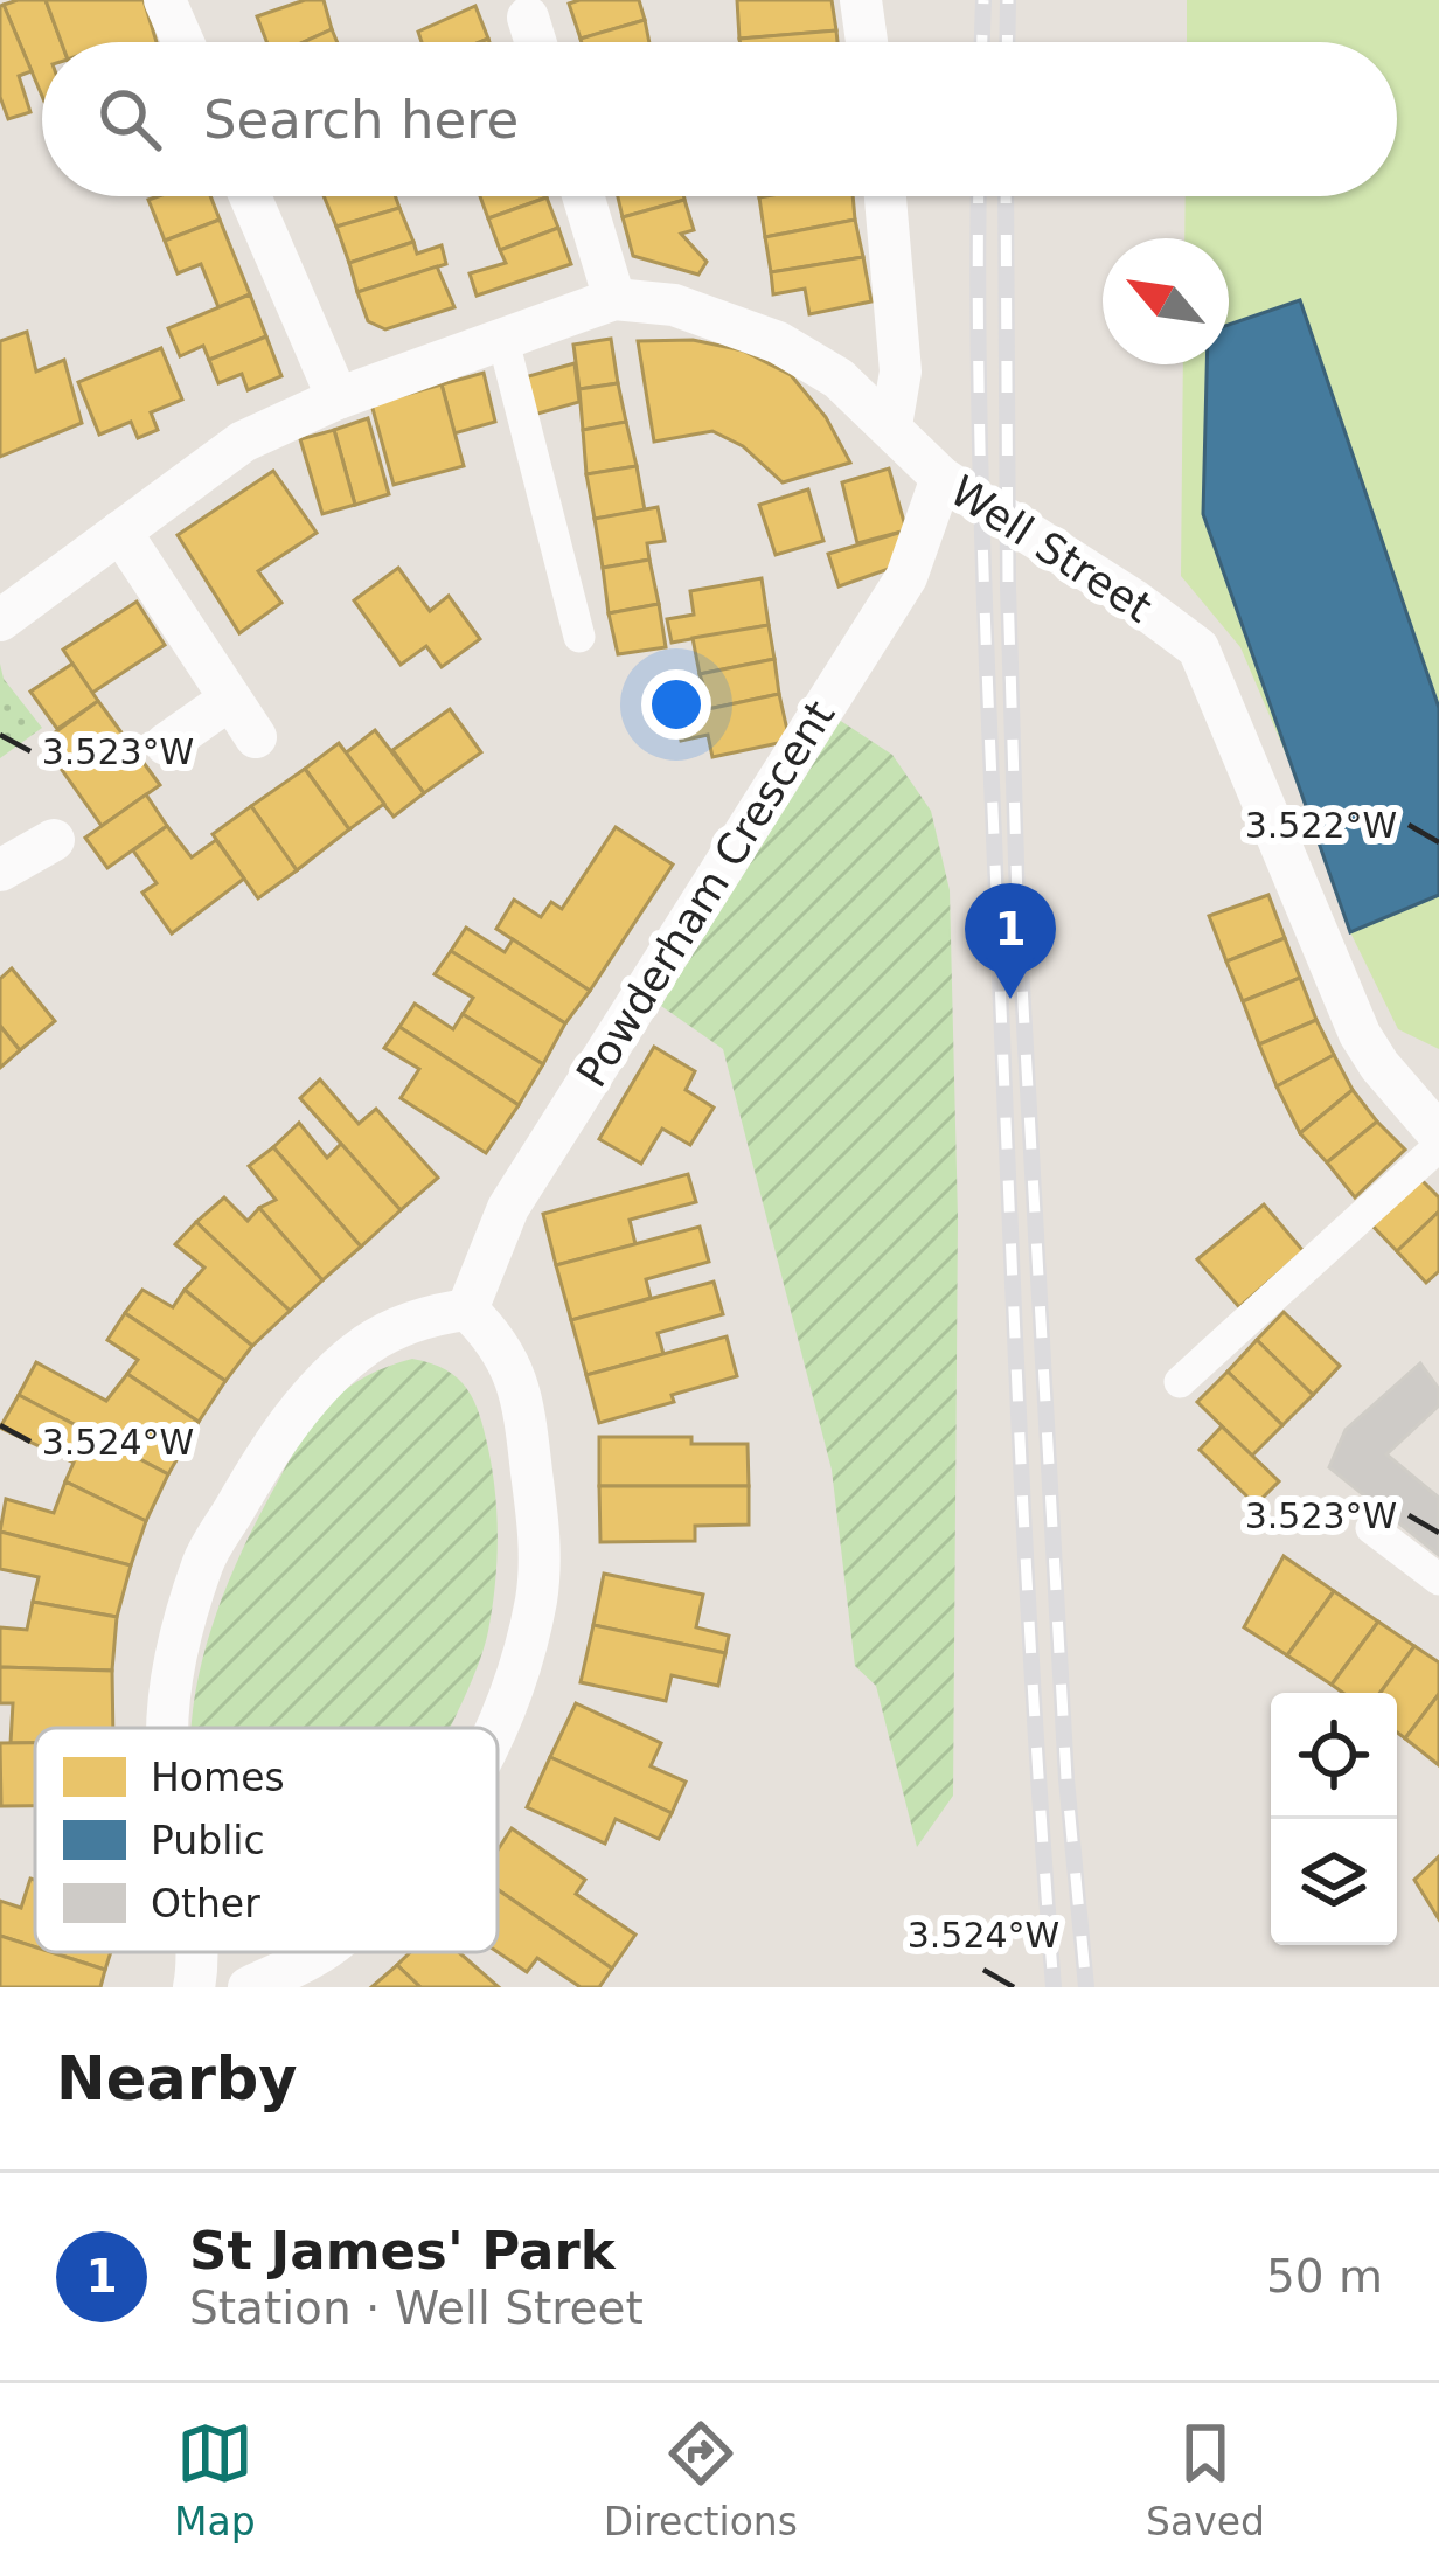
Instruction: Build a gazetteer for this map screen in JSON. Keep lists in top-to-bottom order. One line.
{"streets":{"street":["Well Street","Powderham Crescent"]},"crossings":[["Well Street","Powderham Crescent"]],"legend":["Homes","Public","Other"],"north":"top left","page":{"search":"Search here","pins":"1","heading":"Nearby","list":[{"mark":"1","name":"St James' Park","note":"Station · Well Street","value":"50 m"}],"nav":["Map","Directions","Saved"]},"coordinates":["3.523°W","3.522°W","3.524°W"]}
